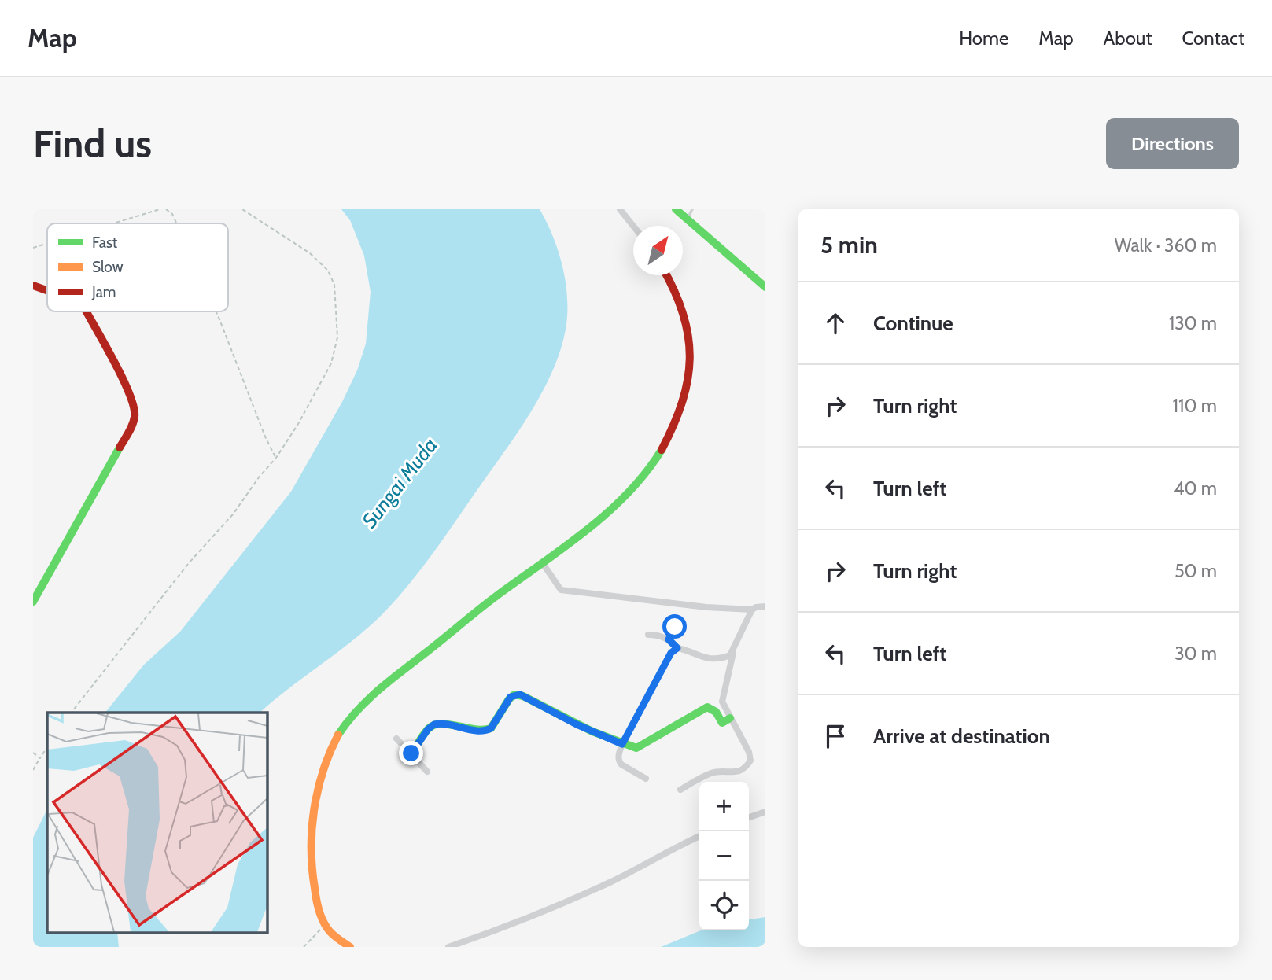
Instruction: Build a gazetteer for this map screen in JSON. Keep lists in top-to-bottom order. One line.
{"water":["Sungai Muda"],"legend":["Fast","Slow","Jam"],"north":"top right","page":{"header":"Map","nav":["Home","Map","About","Contact"],"buttons":"Directions","title":"Find us","heading":["5 min","Walk · 360 m"],"list":[["Continue","130 m"],["Turn right","110 m"],["Turn left","40 m"],["Turn right","50 m"],["Turn left","30 m"],"Arrive at destination"],"map_buttons":["+","−"]}}
